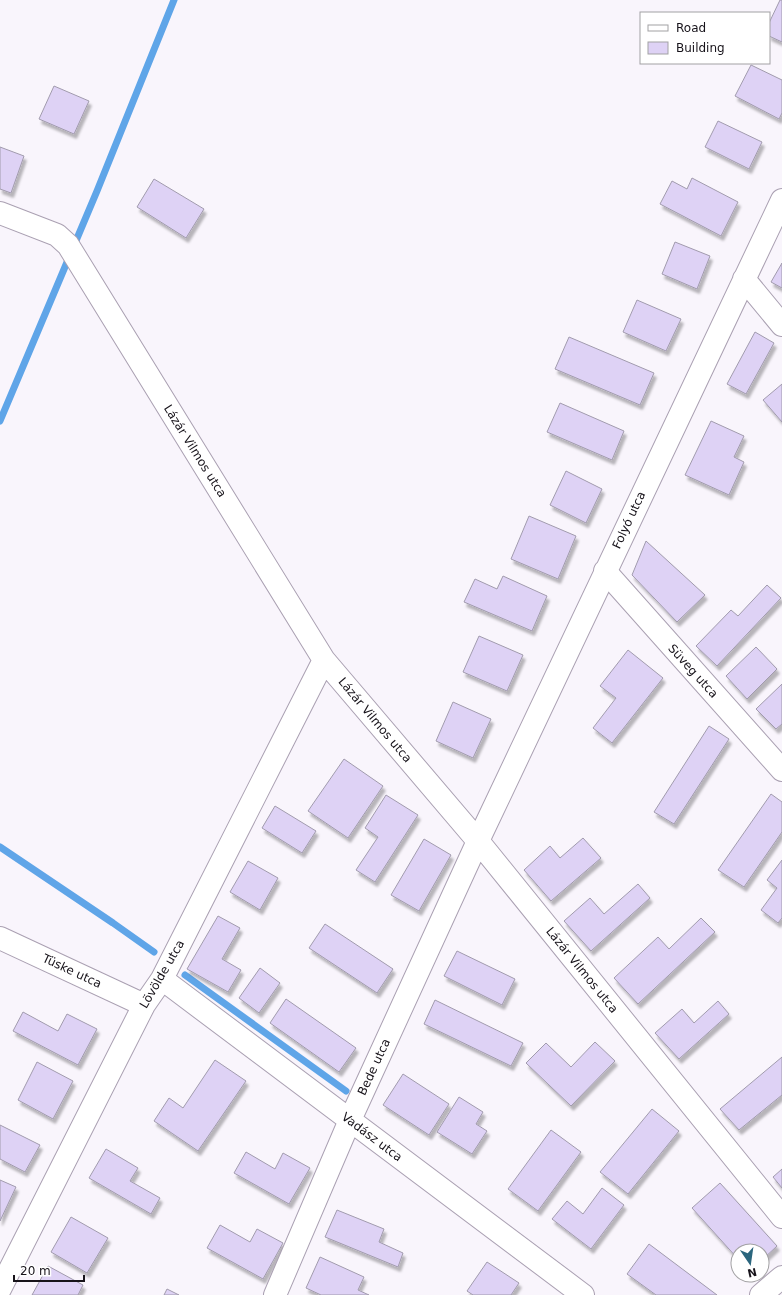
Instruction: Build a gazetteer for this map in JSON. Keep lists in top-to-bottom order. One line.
{"streets":{"street":["Lázár Vilmos utca","Folyó utca","Süveg utca","Tüske utca","Lövölde utca","Bede utca","Vadász utca"]},"crossings":[["Lázár Vilmos utca","Folyó utca"],["Lázár Vilmos utca","Lövölde utca"],["Lázár Vilmos utca","Bede utca"],["Folyó utca","Süveg utca"],["Folyó utca","Bede utca"],["Tüske utca","Lövölde utca"],["Lövölde utca","Vadász utca"],["Bede utca","Vadász utca"]],"legend":["Road","Building"],"scale_bar":"20 m","north":"bottom"}
